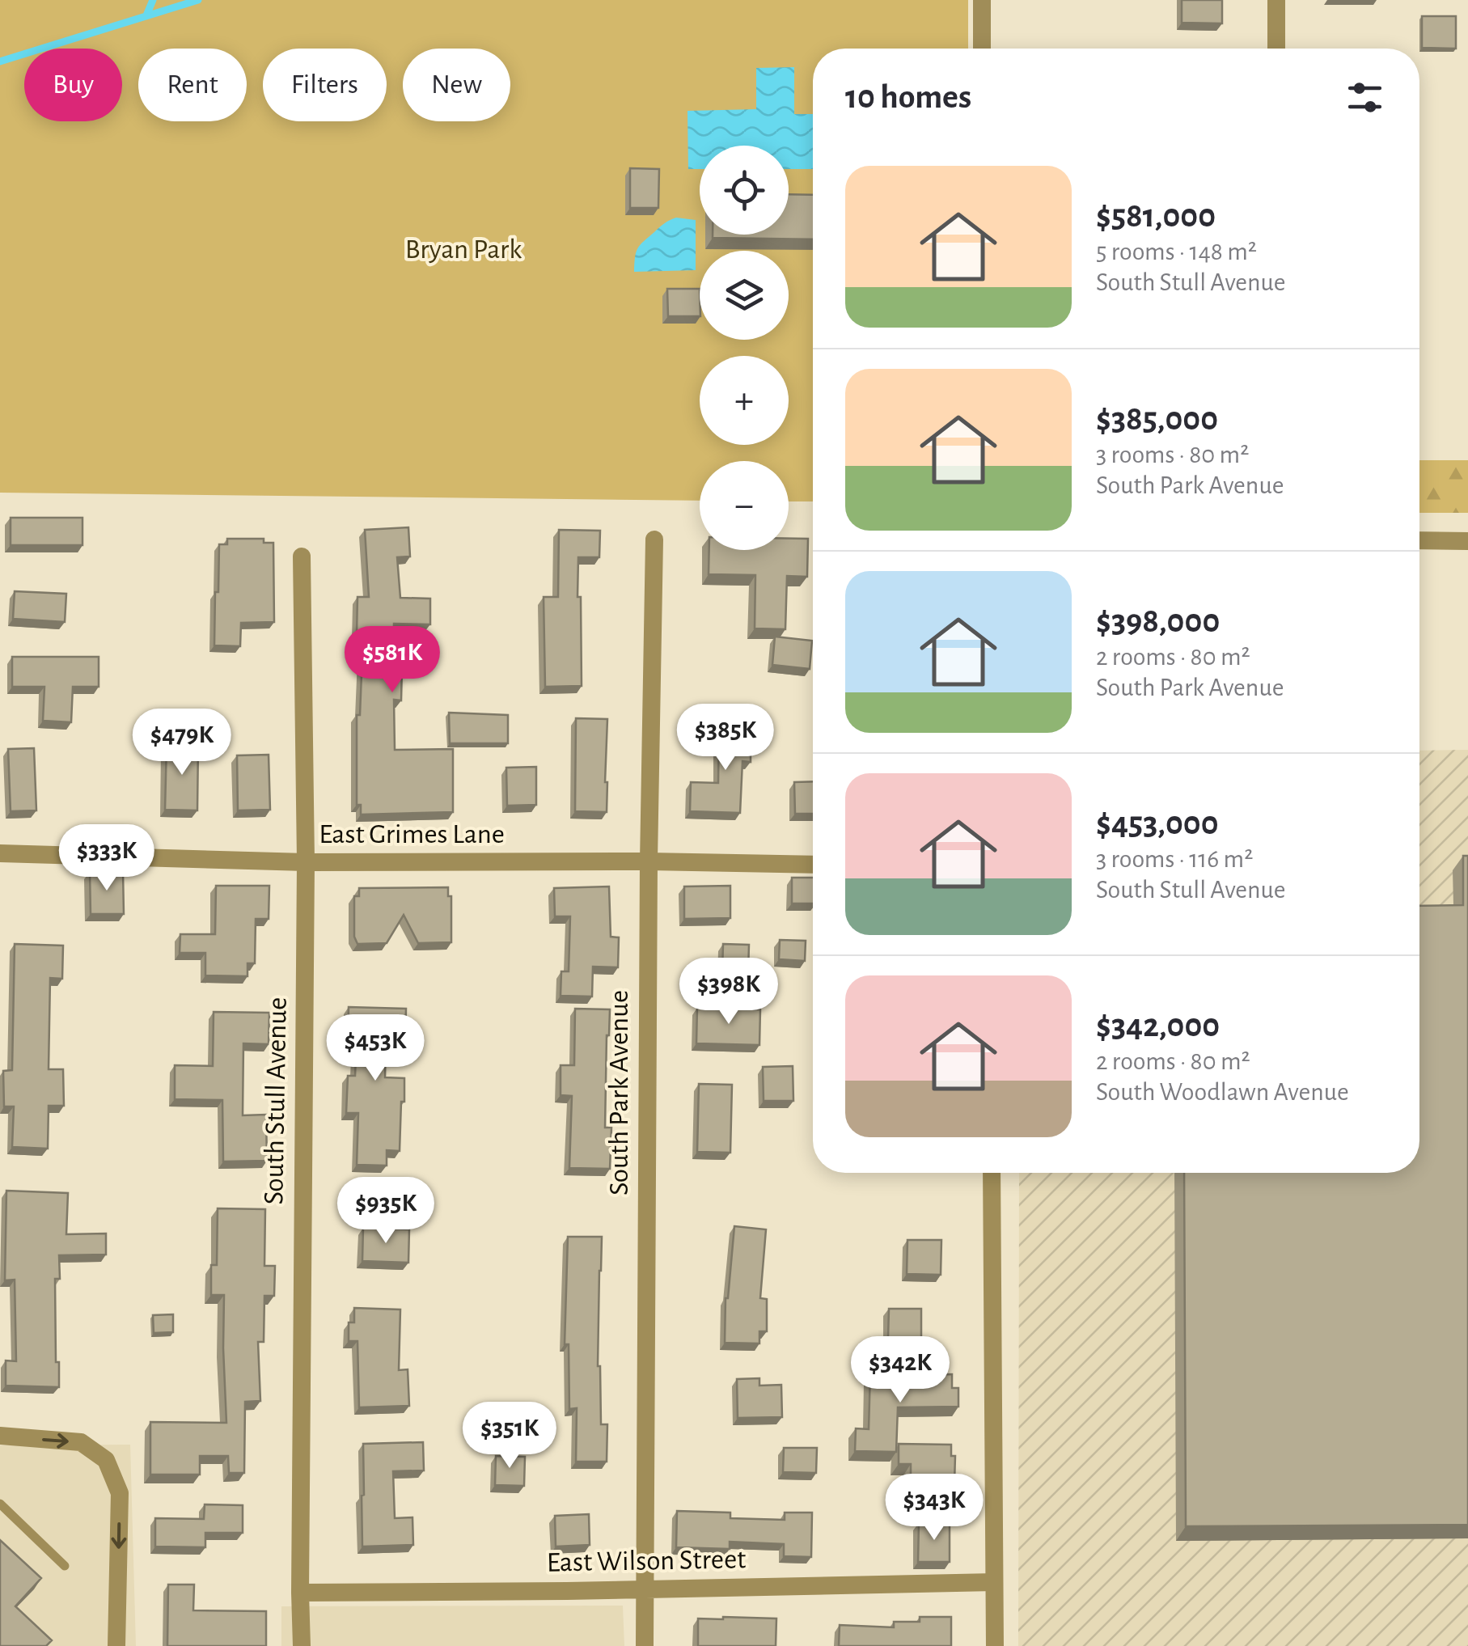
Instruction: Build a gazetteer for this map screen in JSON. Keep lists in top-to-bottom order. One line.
{"streets":{"street":["East Grimes Lane","South Park Avenue","South Stull Avenue","East Wilson Street"]},"crossings":[["East Grimes Lane","South Park Avenue"],["East Grimes Lane","South Stull Avenue"],["South Park Avenue","East Wilson Street"],["South Stull Avenue","East Wilson Street"]],"parks":["Bryan Park"],"page":{"chip":["Buy","Rent","Filters","New"],"heading":"10 homes","map_buttons":["+","−"],"list":[{"name":"$581,000","note":"5 rooms · 148 m² · South Stull Avenue"},{"name":"$385,000","note":"3 rooms · 80 m² · South Park Avenue"},{"name":"$398,000","note":"2 rooms · 80 m² · South Park Avenue"},{"name":"$453,000","note":"3 rooms · 116 m² · South Stull Avenue"},{"name":"$342,000","note":"2 rooms · 80 m² · South Woodlawn Avenue"}],"price":["$581K","$385K","$479K","$333K","$398K","$453K","$935K","$342K","$351K","$343K"]}}
